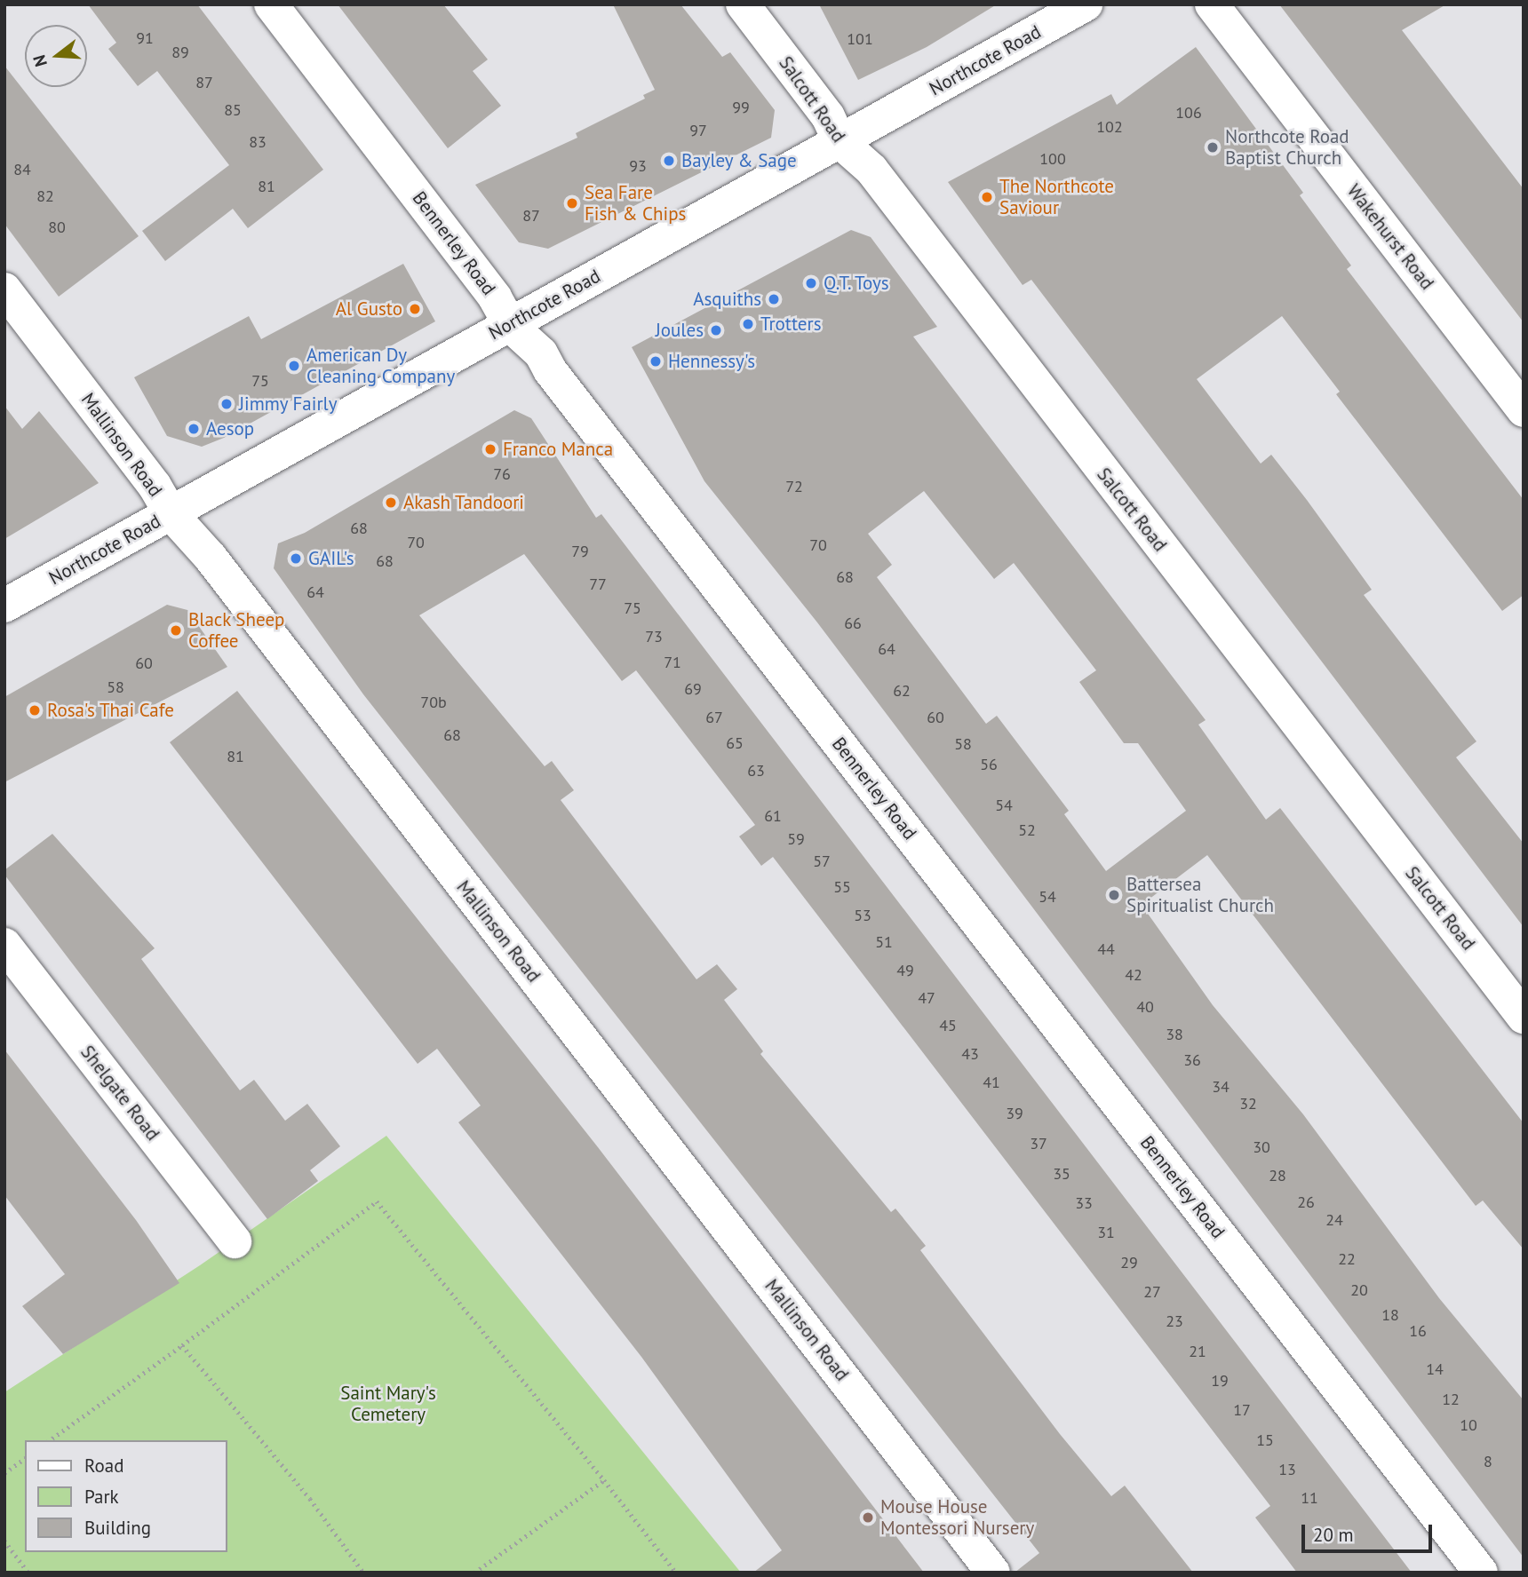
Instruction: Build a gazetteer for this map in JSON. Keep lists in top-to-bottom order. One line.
{"streets":{"street":["Northcote Road","Salcott Road","Wakehurst Road","Bennerley Road","Mallinson Road","Shelgate Road"]},"crossings":[["Northcote Road","Salcott Road"],["Northcote Road","Bennerley Road"],["Northcote Road","Mallinson Road"]],"parks":["Saint Mary's Cemetery"],"places":["Northcote Road Baptist Church","Bayley & Sage","The Northcote Saviour","Sea Fare Fish & Chips","Q.T. Toys","Asquiths","Al Gusto","Trotters","Joules","Hennessy's","American Dy Cleaning Company","Jimmy Fairly","Aesop","Franco Manca","Akash Tandoori","GAIL's","Black Sheep Coffee","Rosa's Thai Cafe","Battersea Spiritualist Church","Mouse House Montessori Nursery"],"house_numbers":["91","101","89","87","99","85","106","102","97","83","100","93","84","81","82","87","80","75","76","72","68","70","70","79","68","68","77","64","75","66","73","64","71","60","58","69","62","70b","67","60","68","65","58","81","56","63","54","61","52","59","57","55","54","53","51","44","49","42","47","40","45","38","43","36","41","34","32","39","37","30","35","28","26","33","24","31","22","29","20","27","18","23","16","21","14","19","12","17","10","15","8","13","11"],"legend":["Road","Park","Building"],"scale_bar":"20 m","north":"left"}
